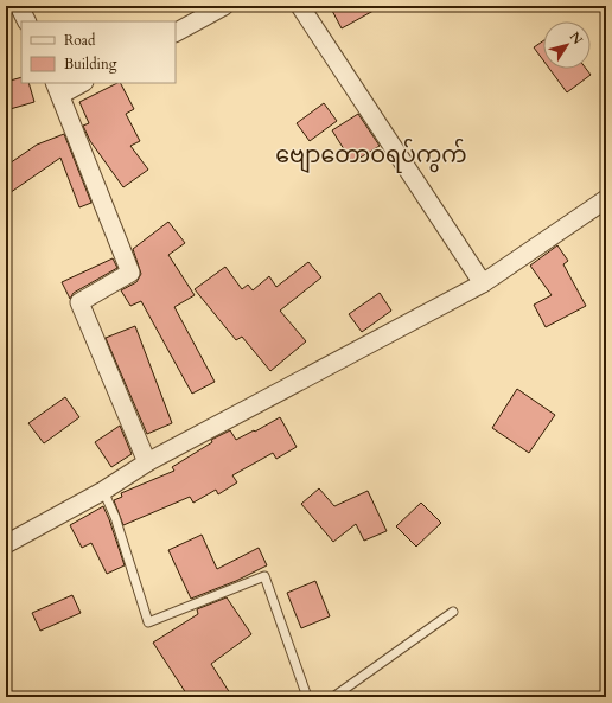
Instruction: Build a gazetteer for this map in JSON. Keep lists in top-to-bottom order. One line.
{"districts":["ဗျောတောဝရပ်ကွက်"],"legend":["Road","Building"],"north":"top right"}
